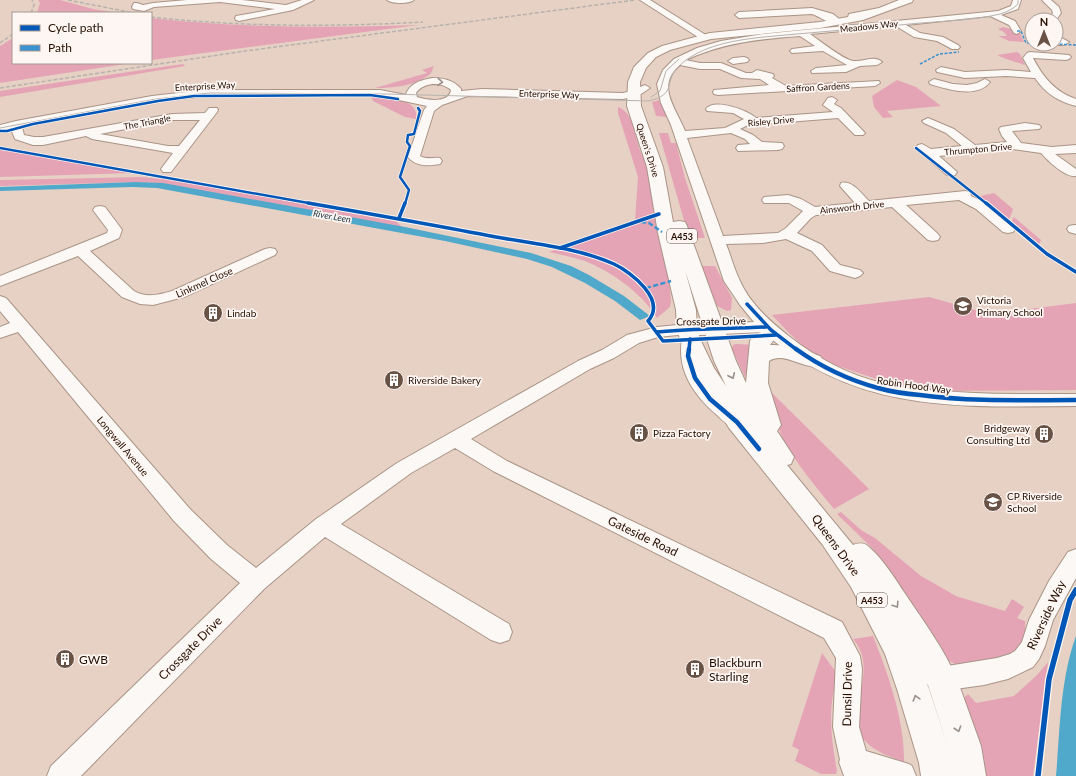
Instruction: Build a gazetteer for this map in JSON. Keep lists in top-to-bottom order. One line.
{"streets":{"main road":["Queen's Drive","A453","Queens Drive"],"street":["Meadows Way","Enterprise Way","Saffron Gardens","Risley Drive","The Triangle","Thrumpton Drive","Ainsworth Drive","Linkmel Close","Crossgate Drive","Robin Hood Way","Longwall Avenue","Gateside Road","Riverside Way","Dunsil Drive"]},"crossings":[["Meadows Way","Saffron Gardens"],["Meadows Way","Risley Drive"],["Meadows Way","Crossgate Drive"],["Meadows Way","Robin Hood Way"],["Enterprise Way","The Triangle"],["Enterprise Way","Queen's Drive"],["Queen's Drive","Crossgate Drive"],["Queen's Drive","Queens Drive"],["Crossgate Drive","Robin Hood Way"],["Crossgate Drive","Longwall Avenue"],["Crossgate Drive","Gateside Road"],["Gateside Road","Dunsil Drive"],["Queens Drive","Riverside Way"]],"water":["River Leen"],"places":{"school or university":["Victoria Primary School","CP Riverside School"],"building":["Lindab","Riverside Bakery","Pizza Factory","Bridgeway Consulting Ltd","GWB","Blackburn Starling"]},"legend":["Cycle path","Path"],"north":"top"}
